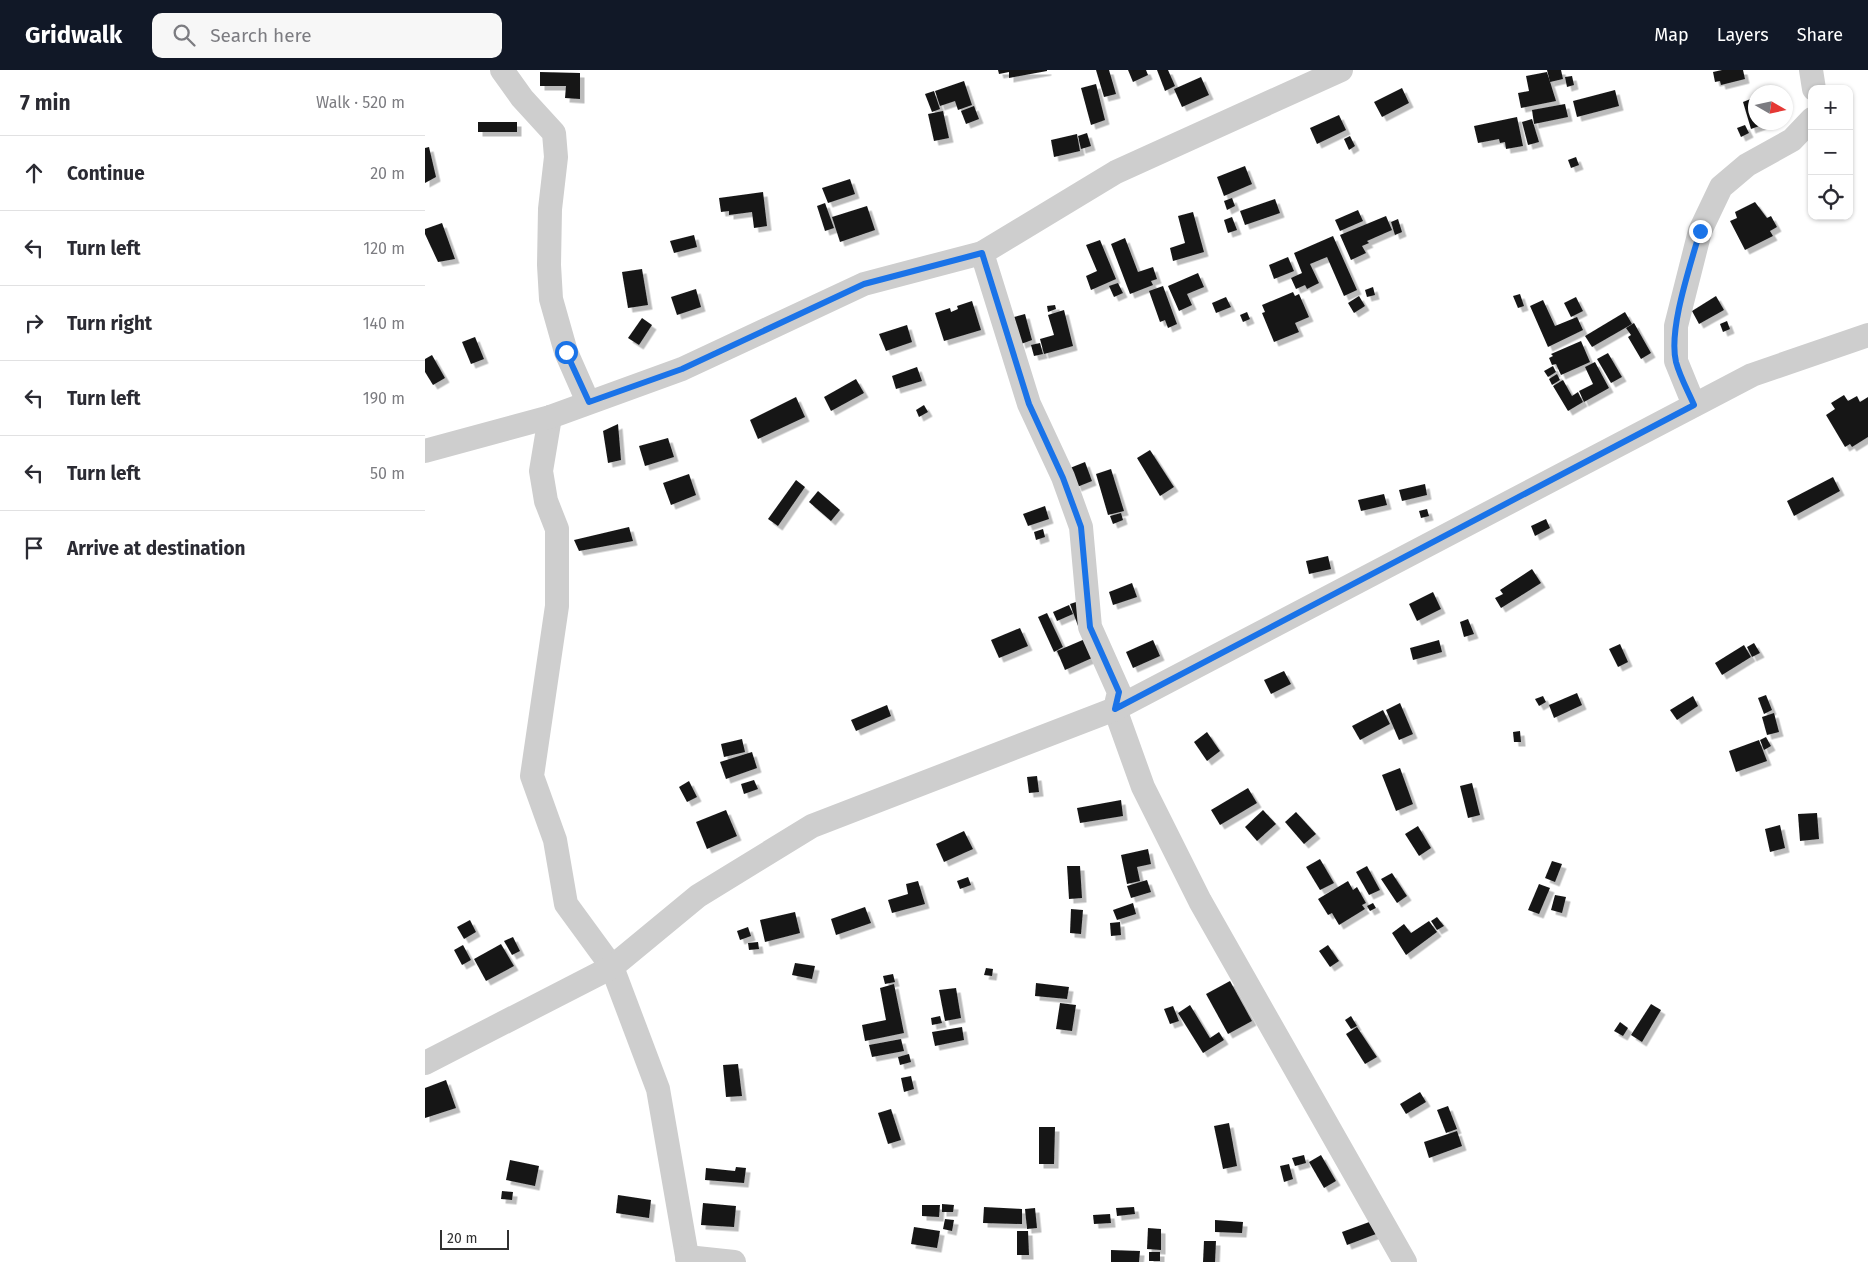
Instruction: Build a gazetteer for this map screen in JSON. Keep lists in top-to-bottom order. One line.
{"scale_bar":"20 m","north":"right","page":{"header":"Gridwalk","search":"Search here","nav":["Map","Layers","Share"],"heading":["7 min","Walk · 520 m"],"map_buttons":["+","−"],"list":[["Continue","20 m"],["Turn left","120 m"],["Turn right","140 m"],["Turn left","190 m"],["Turn left","50 m"],"Arrive at destination"],"scale":"20 m"}}
